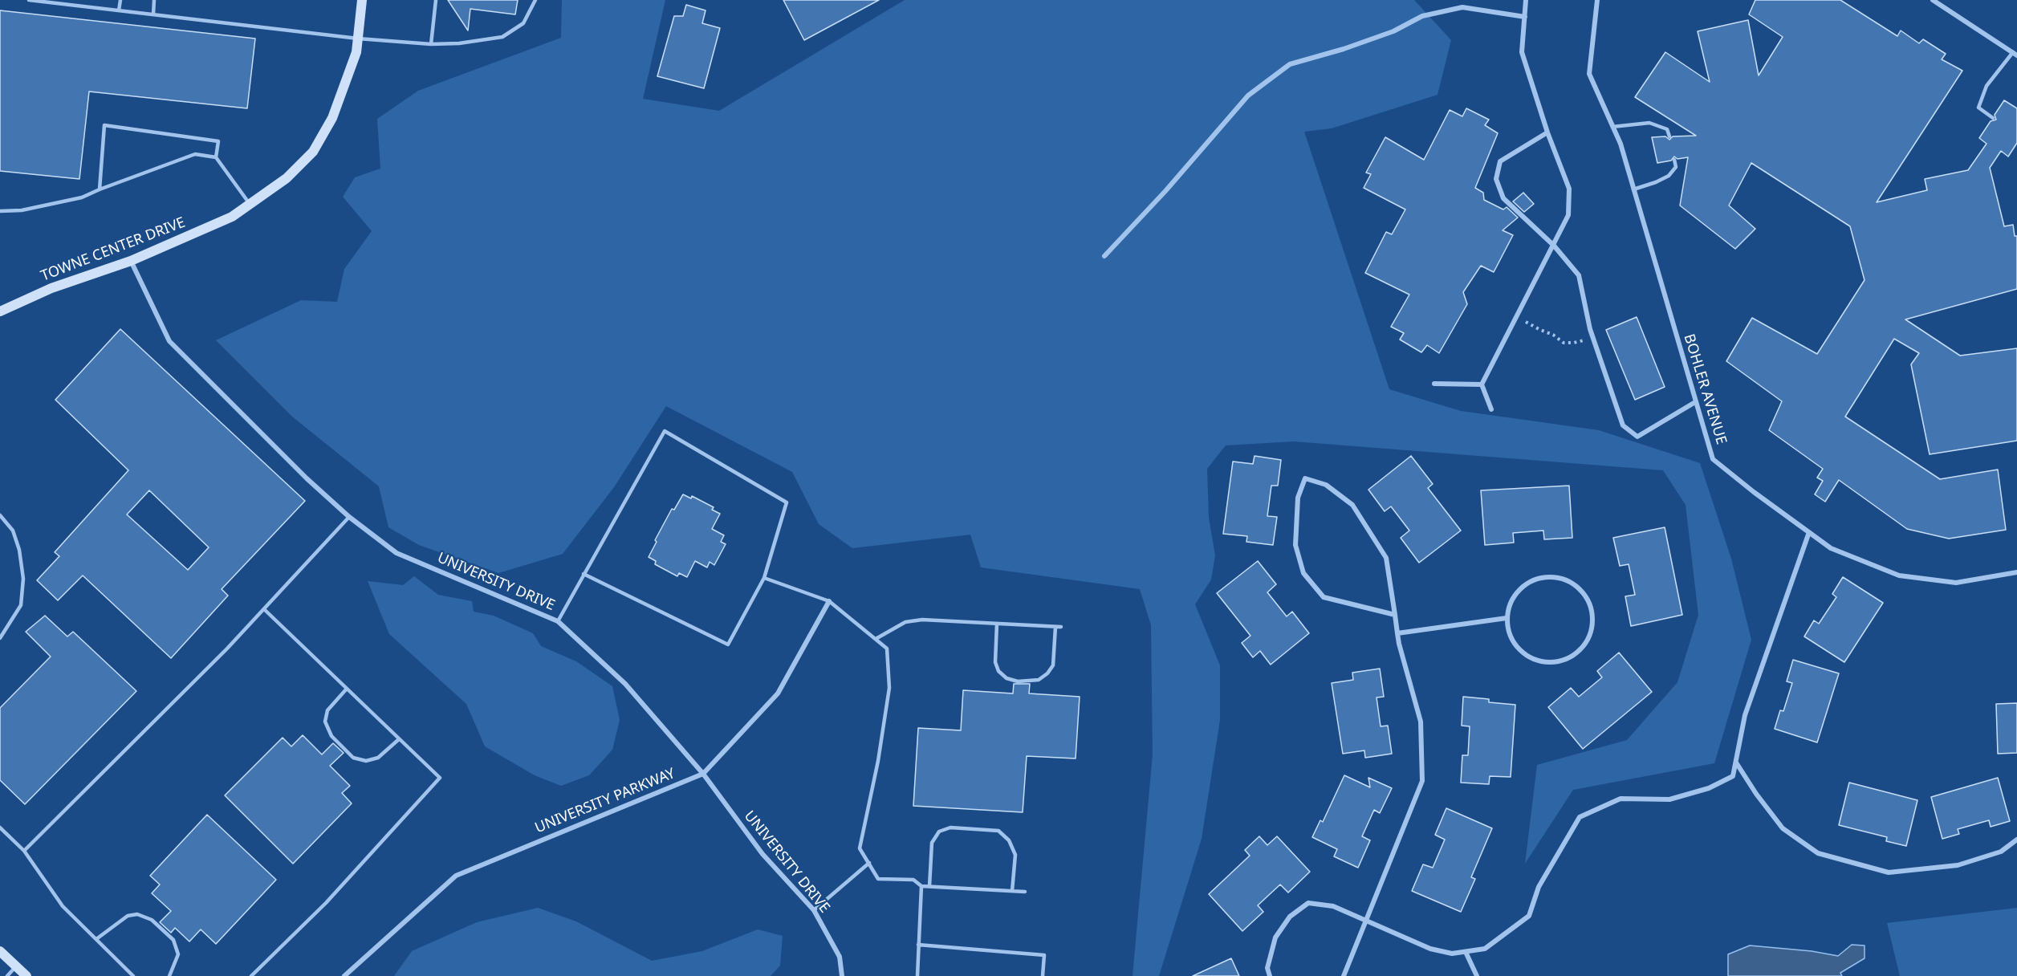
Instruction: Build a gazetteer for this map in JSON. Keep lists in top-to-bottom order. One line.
{"streets":{"main road":["TOWNE CENTER DRIVE"],"street":["BOHLER AVENUE","UNIVERSITY DRIVE","UNIVERSITY PARKWAY"]},"crossings":[["TOWNE CENTER DRIVE","UNIVERSITY DRIVE"],["UNIVERSITY DRIVE","UNIVERSITY PARKWAY"]]}
